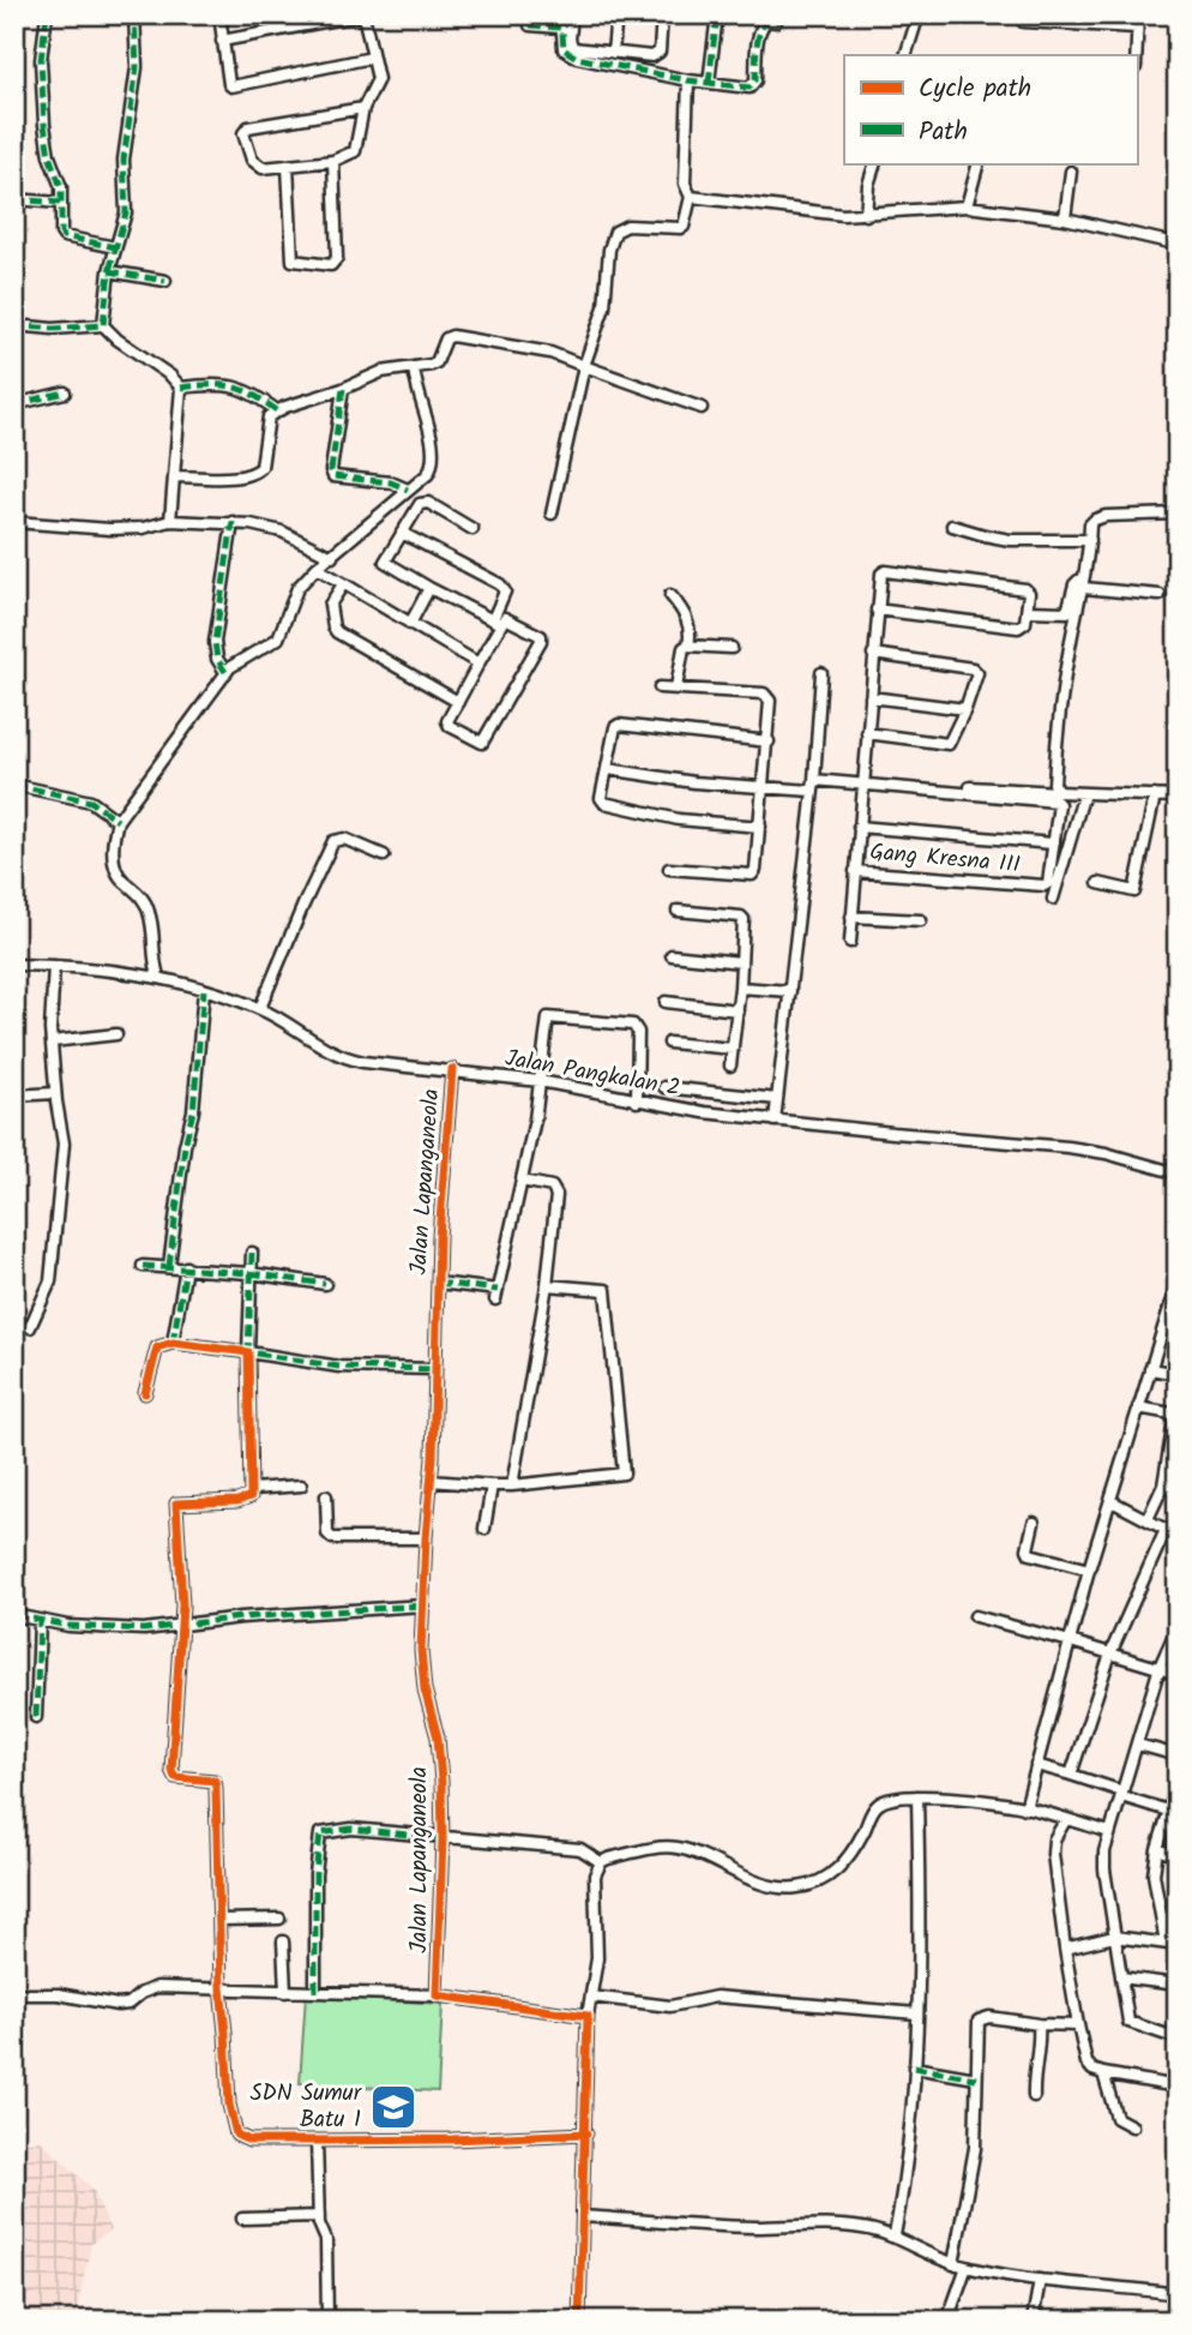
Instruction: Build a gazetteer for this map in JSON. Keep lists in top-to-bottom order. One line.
{"streets":{"street":["Gang Kresna III","Jalan Pangkalan 2","Jalan Lapanganeola"]},"crossings":[["Jalan Pangkalan 2","Jalan Lapanganeola"]],"places":{"school or university":["SDN Sumur Batu 1"]},"legend":["Cycle path","Path"]}
